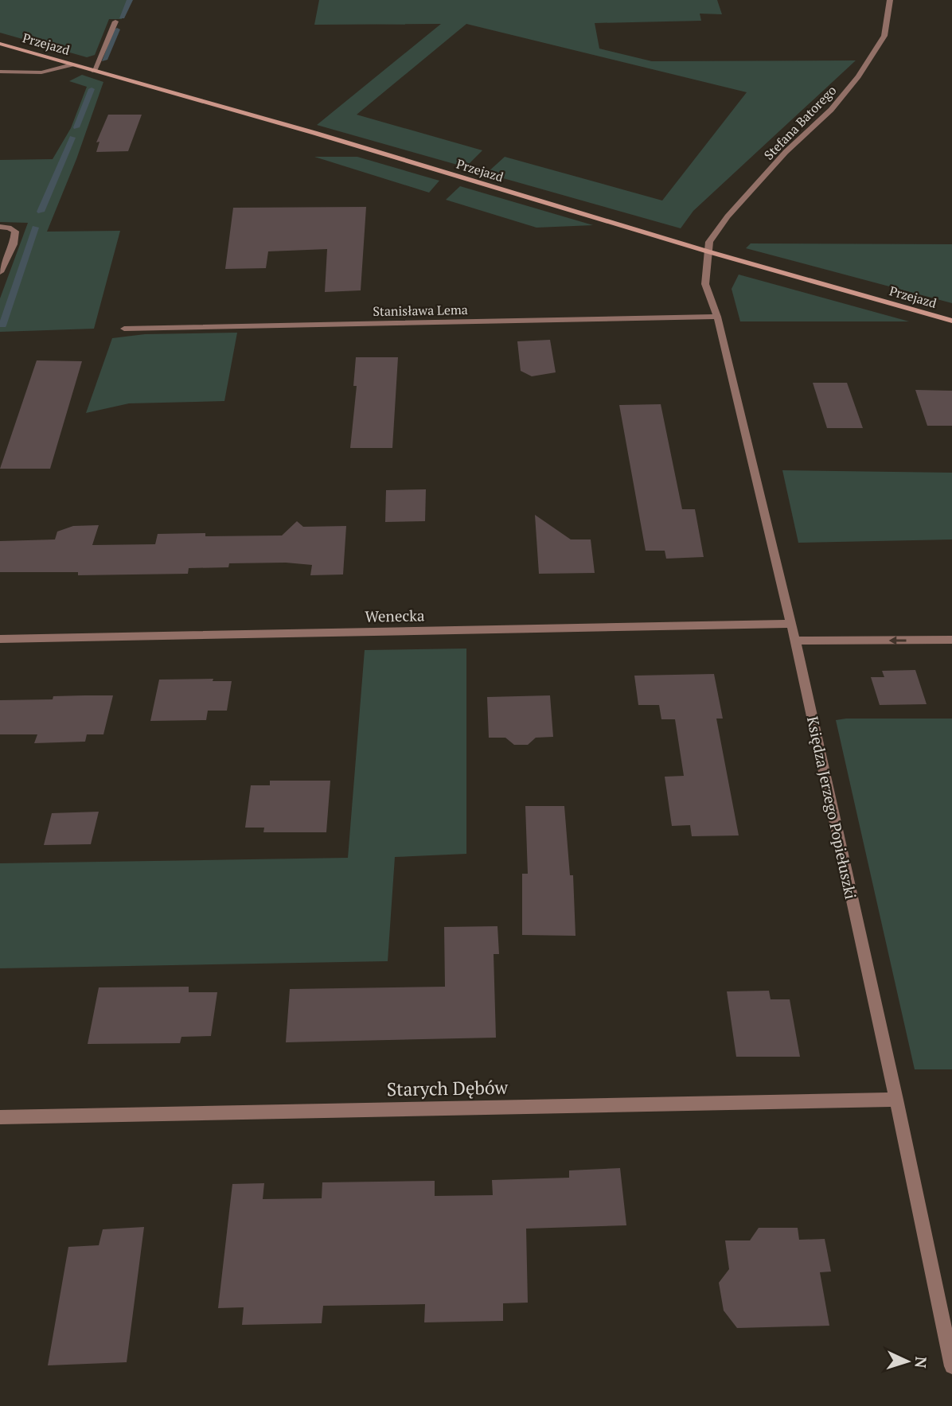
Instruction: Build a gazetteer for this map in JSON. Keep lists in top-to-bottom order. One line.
{"streets":{"street":["Przejazd","Stefana Batorego","Stanisława Lema","Wenecka","Księdza Jerzego Popiełuszki","Starych Dębów"]},"crossings":[["Przejazd","Stefana Batorego"],["Przejazd","Księdza Jerzego Popiełuszki"],["Stefana Batorego","Księdza Jerzego Popiełuszki"],["Stanisława Lema","Księdza Jerzego Popiełuszki"],["Wenecka","Księdza Jerzego Popiełuszki"],["Księdza Jerzego Popiełuszki","Starych Dębów"]],"north":"right"}
